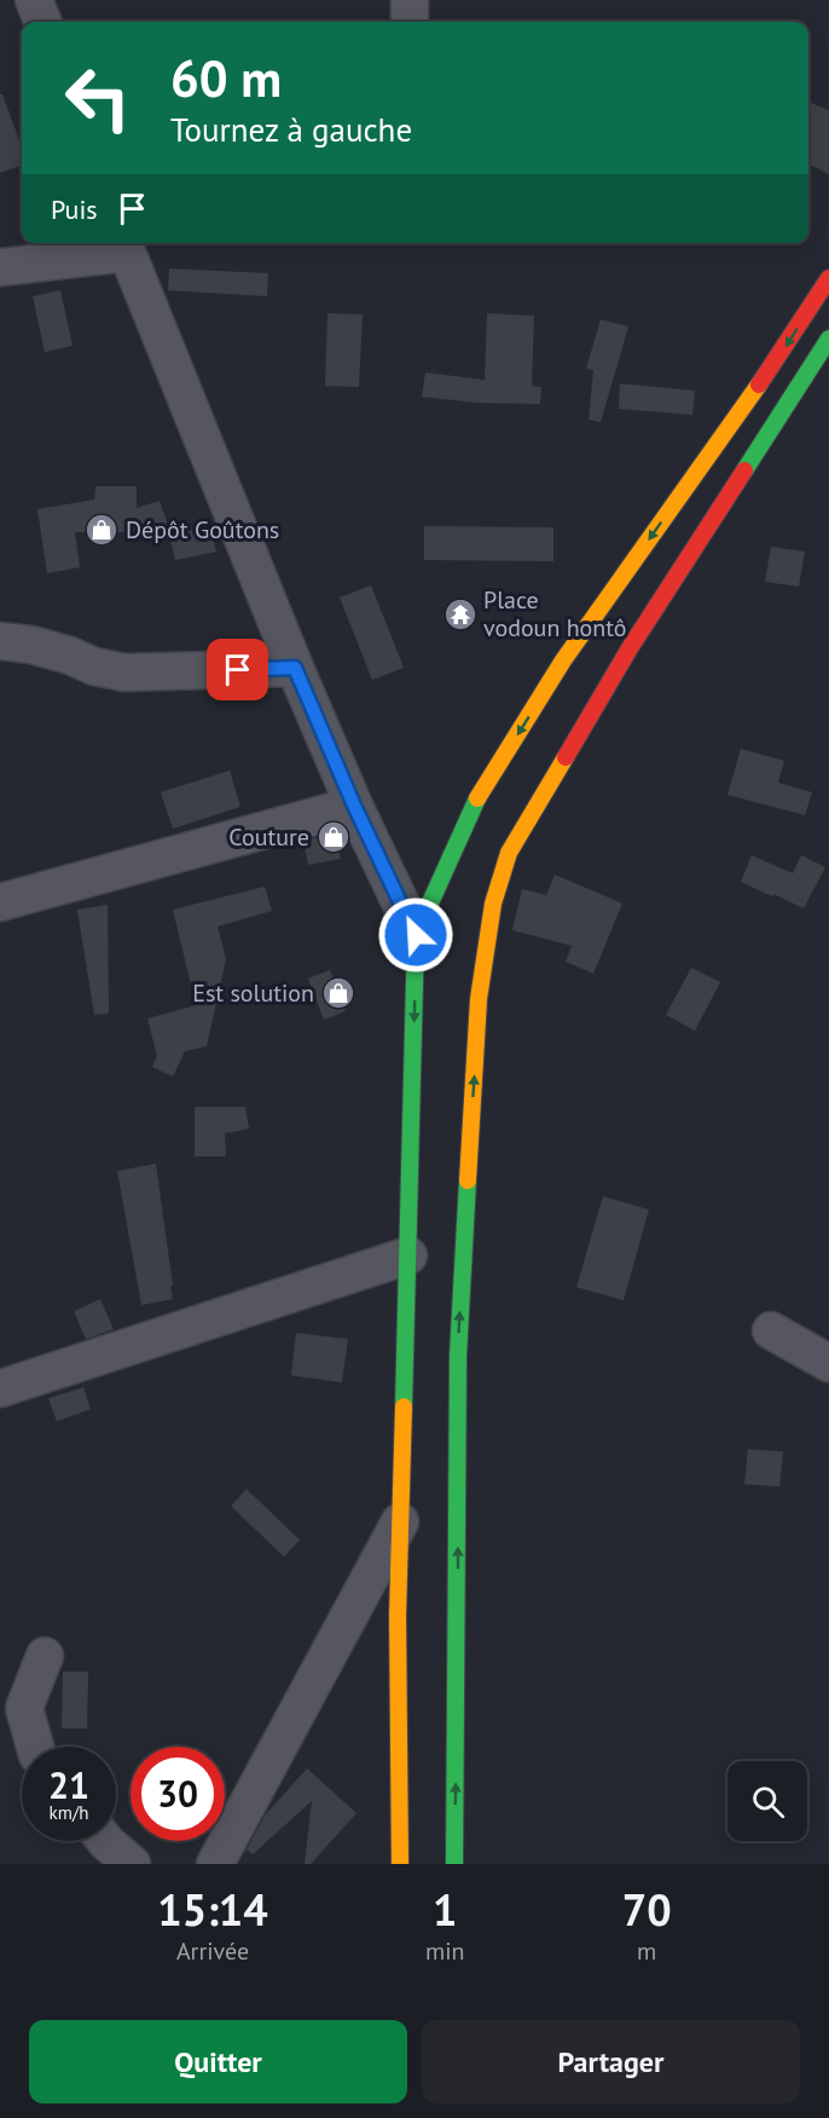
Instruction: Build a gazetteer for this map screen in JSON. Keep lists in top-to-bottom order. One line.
{"places":{"shop":["Dépôt Goûtons","Couture","Est solution"],"temple":["Place vodoun hontô"]},"page":{"turn":["60 m","Tournez à gauche"],"then":"Puis","speed":"21 km/h","limit":"30","eta":["15:14","Arrivée","1","min","70","m"],"buttons":["Quitter","Partager"]}}
